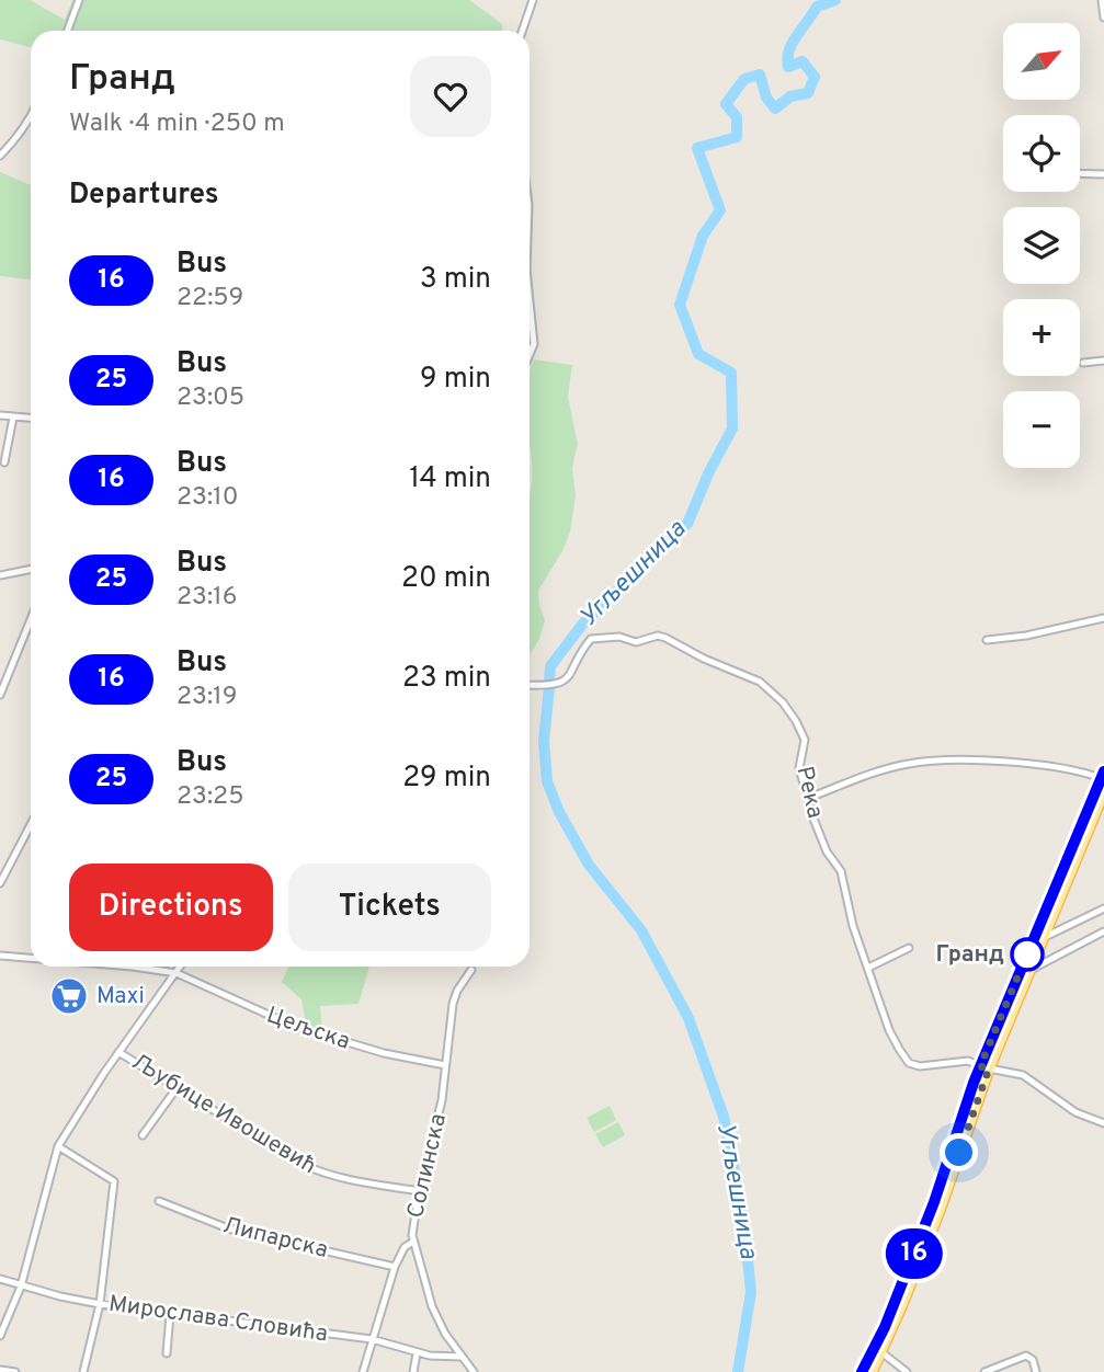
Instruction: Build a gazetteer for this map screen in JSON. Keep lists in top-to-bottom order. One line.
{"streets":{"street":["Река","Цељска","Љубице Ивошевић","Солинска","Липарска","Мирослава Словића"]},"crossings":[["Цељска","Солинска"],["Љубице Ивошевић","Солинска"]],"water":["Угљешница"],"places":{"other":["Гранд"],"supermarket":["Maxi"]},"lines":["bus line 16"],"north":"top right","page":{"on_map":"16","map_buttons":["+","−"],"heading":[["Гранд","Walk · 4 min · 250 m"],"Departures"],"list":[{"mark":"16","name":"Bus","note":"22:59","value":"3 min"},{"mark":"25","name":"Bus","note":"23:05","value":"9 min"},{"mark":"16","name":"Bus","note":"23:10","value":"14 min"},{"mark":"25","name":"Bus","note":"23:16","value":"20 min"},{"mark":"16","name":"Bus","note":"23:19","value":"23 min"},{"mark":"25","name":"Bus","note":"23:25","value":"29 min"}],"buttons":["Directions","Tickets"]}}
